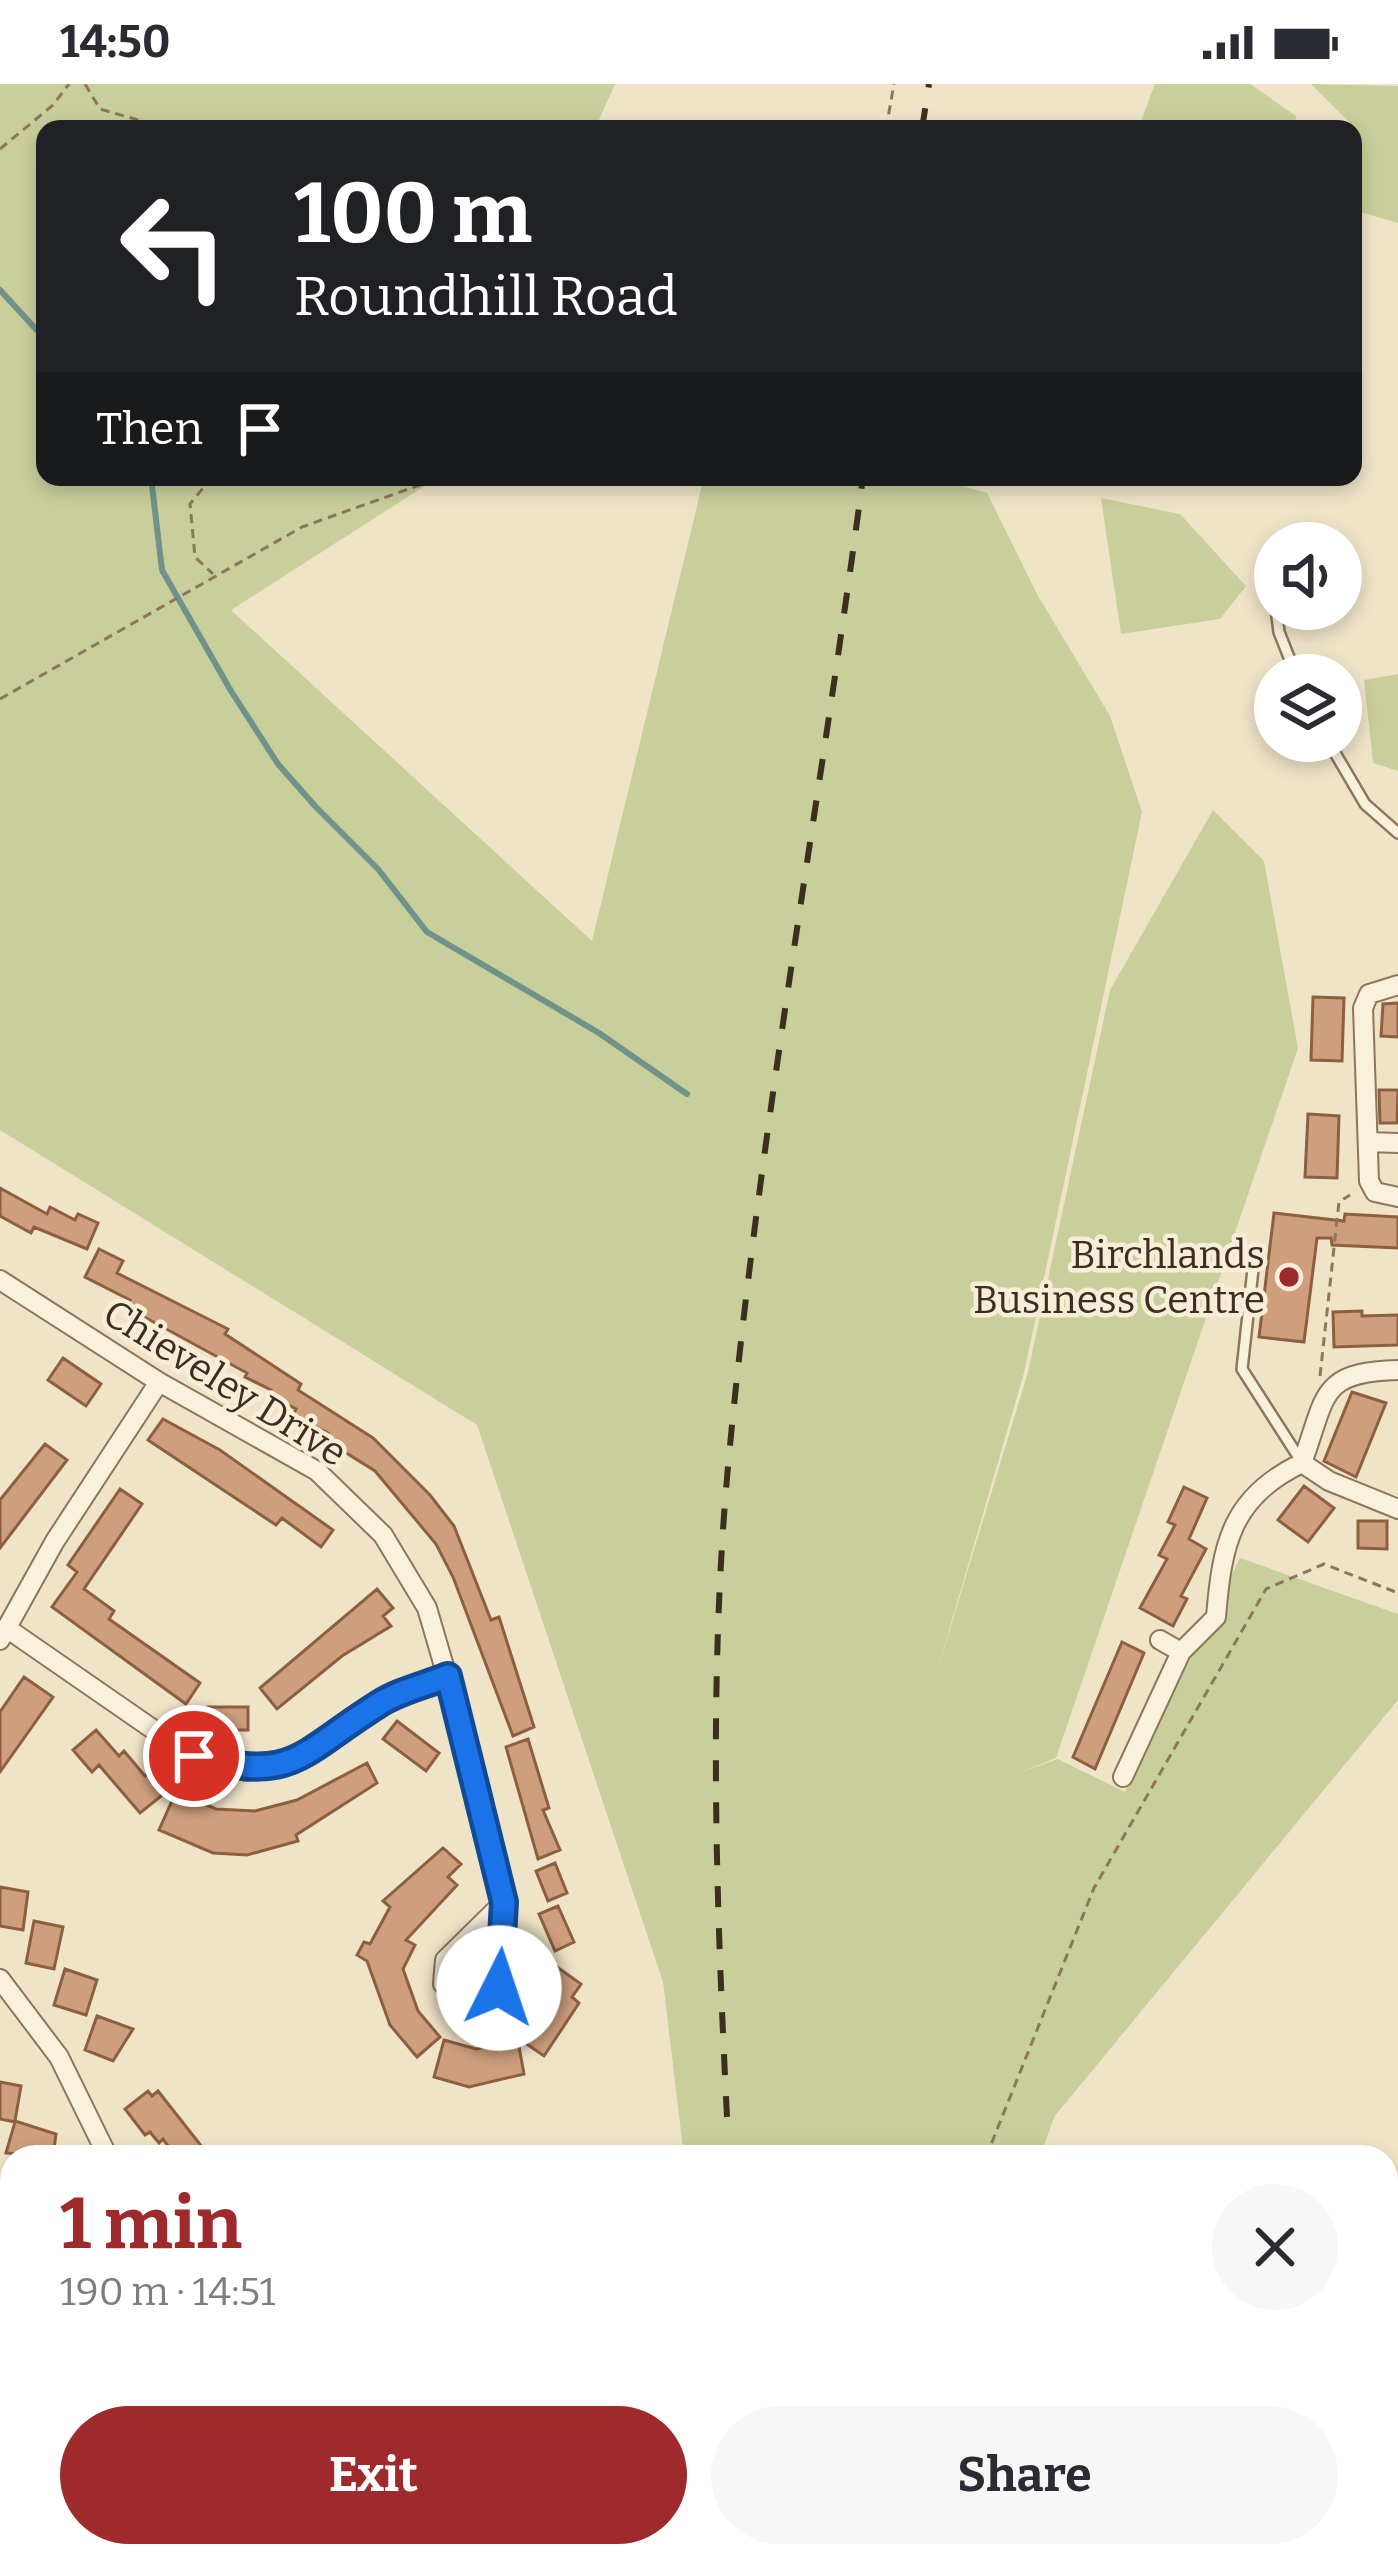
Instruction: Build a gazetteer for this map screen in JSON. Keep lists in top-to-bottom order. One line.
{"streets":{"street":["Chieveley Drive"]},"places":["Birchlands Business Centre"],"page":{"status":"14:50","turn":["100 m","Roundhill Road"],"then":"Then","heading":["1 min","190 m · 14:51"],"buttons":["Exit","Share"]}}
